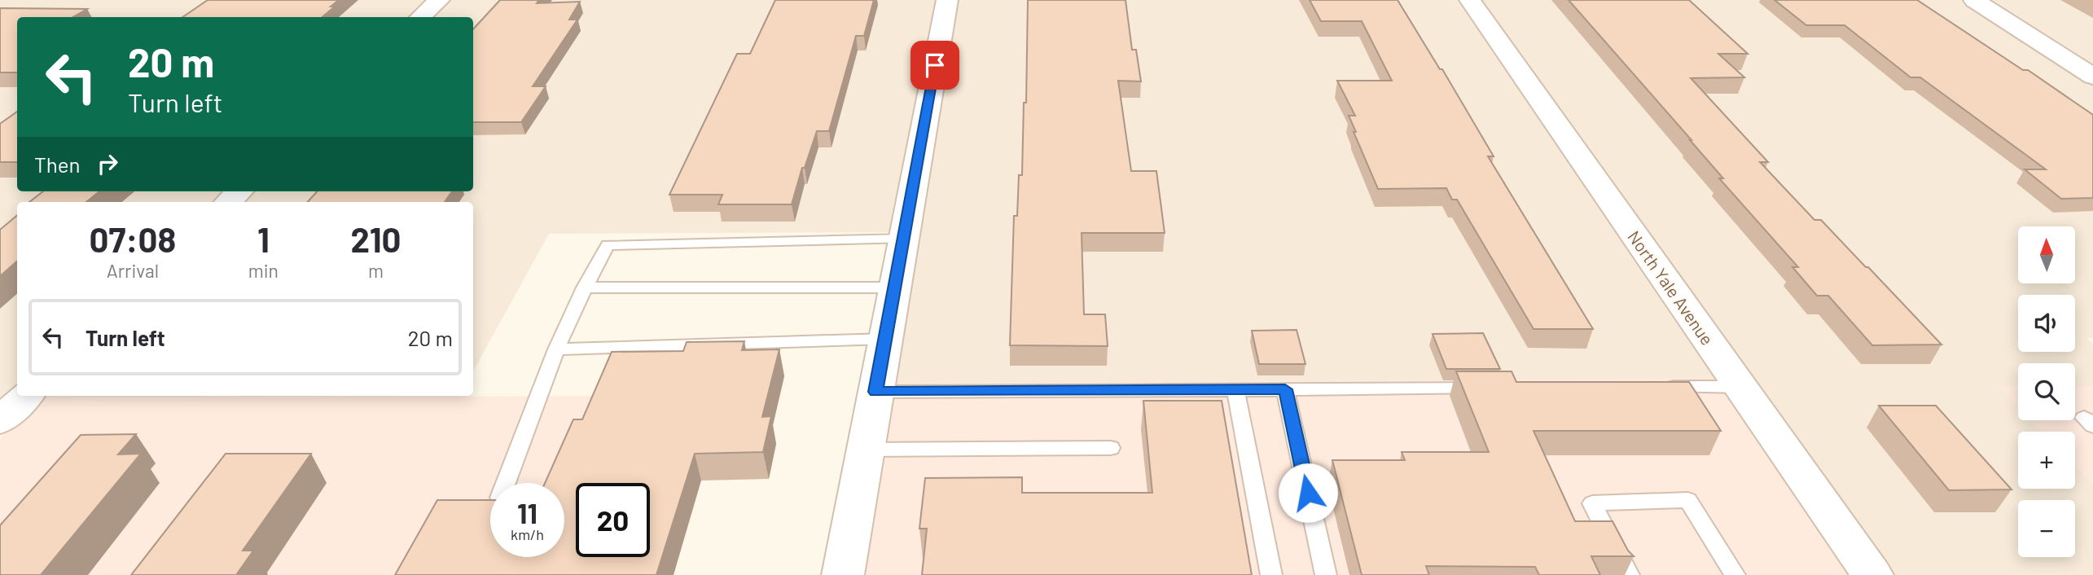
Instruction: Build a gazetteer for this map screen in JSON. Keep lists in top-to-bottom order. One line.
{"streets":{"street":["North Yale Avenue"]},"north":"top","page":{"turn":["20 m","Turn left"],"then":"Then","eta":["07:08","Arrival","1","min","210","m"],"map_buttons":["+","−"],"list":[{"name":"Turn left","value":"20 m"}],"speed":"11 km/h","limit":"20"}}
